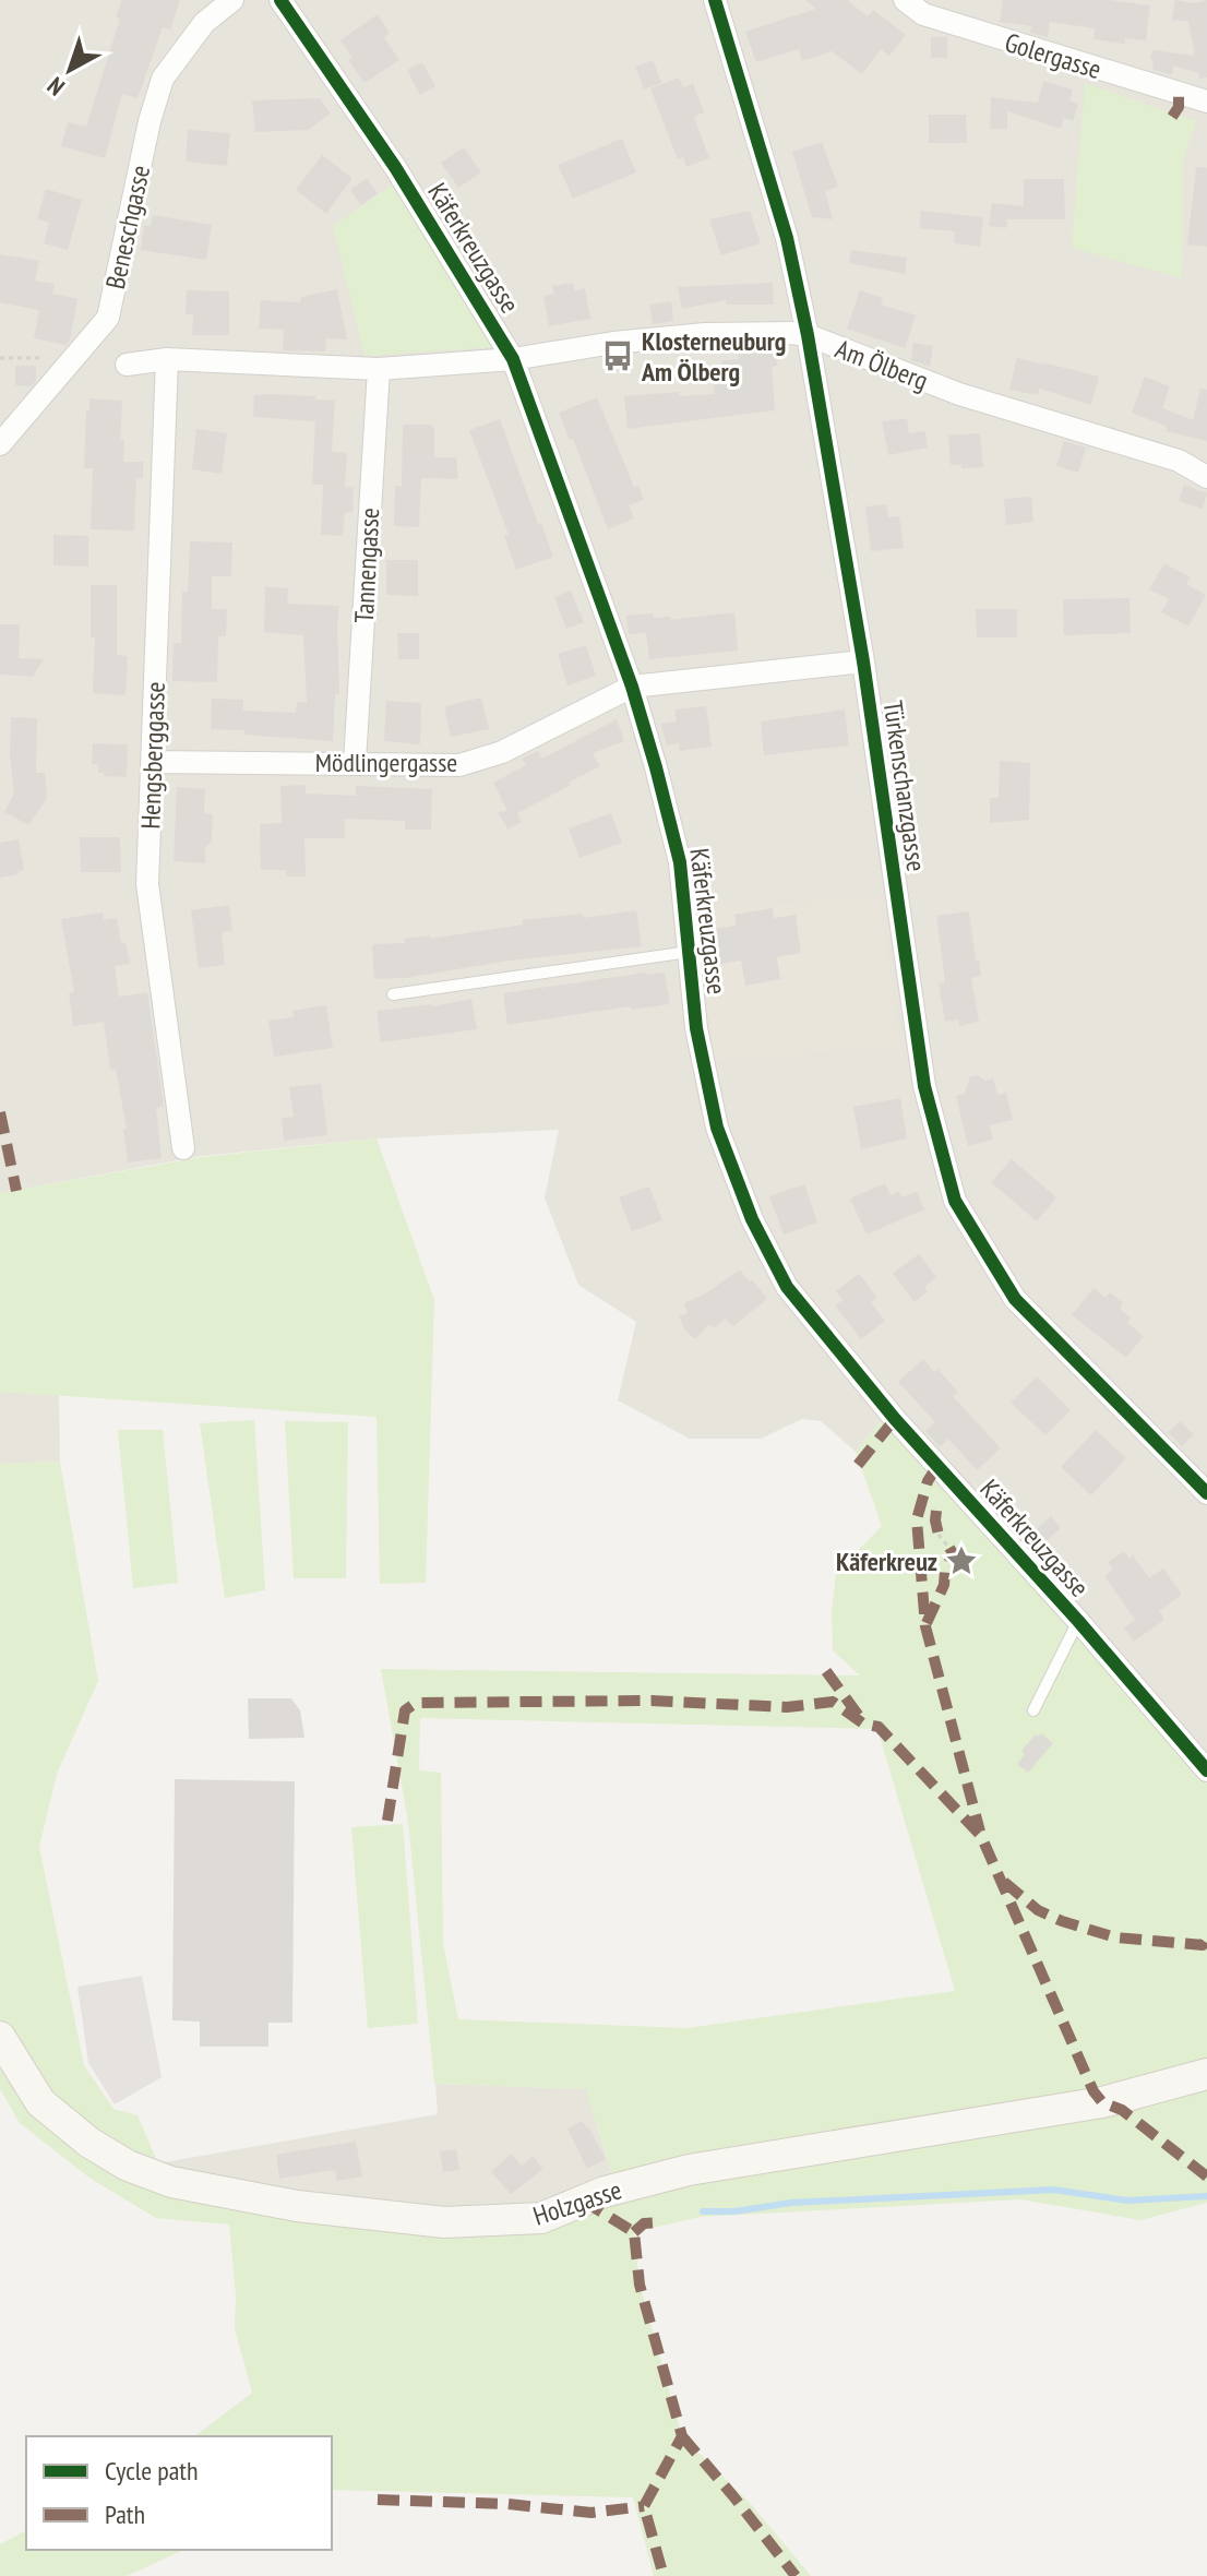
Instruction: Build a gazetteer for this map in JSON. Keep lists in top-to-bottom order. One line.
{"streets":{"street":["Golergasse","Beneschgasse","Käferkreuzgasse","Am Ölberg","Tannengasse","Hengsberggasse","Mödlingergasse","Türkenschanzgasse","Holzgasse"]},"crossings":[["Käferkreuzgasse","Am Ölberg"],["Käferkreuzgasse","Mödlingergasse"],["Am Ölberg","Tannengasse"],["Am Ölberg","Hengsberggasse"],["Am Ölberg","Türkenschanzgasse"],["Tannengasse","Mödlingergasse"],["Hengsberggasse","Mödlingergasse"],["Mödlingergasse","Türkenschanzgasse"]],"places":{"bus stop":["Klosterneuburg Am Ölberg"],"place":["Käferkreuz"]},"legend":["Cycle path","Path"],"north":"bottom left"}
